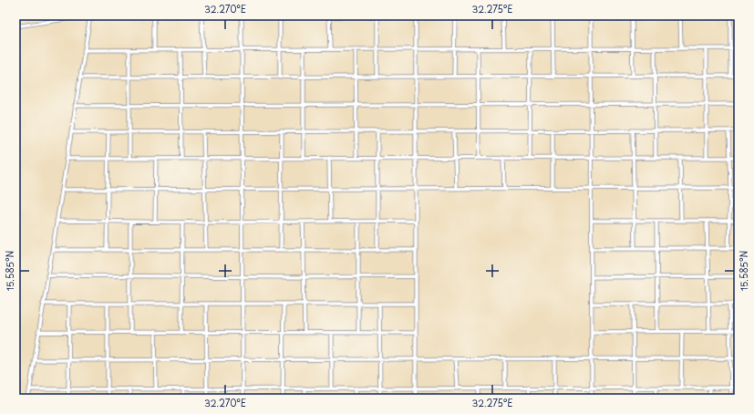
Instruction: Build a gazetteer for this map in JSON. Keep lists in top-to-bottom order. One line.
{"coordinates":["32.270°E","32.275°E","15.585°N"]}
